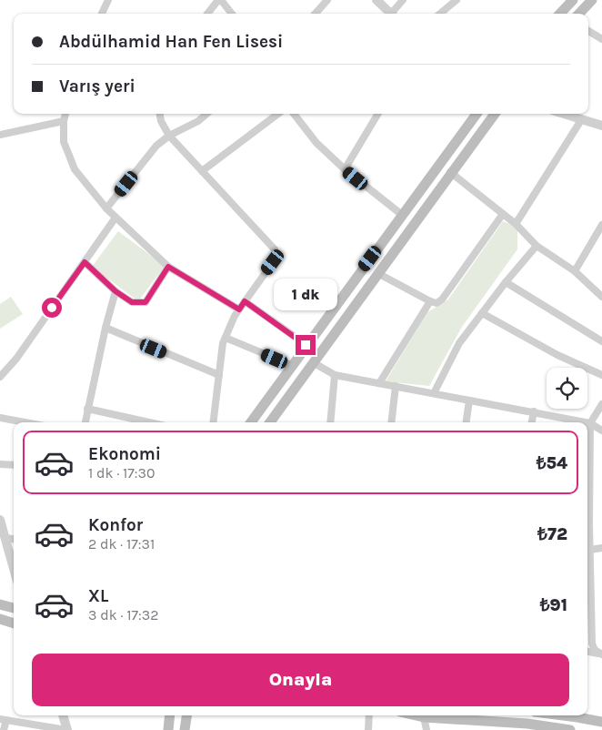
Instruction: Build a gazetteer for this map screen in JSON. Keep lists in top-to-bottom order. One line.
{"page":{"banner":["Abdülhamid Han Fen Lisesi","Varış yeri"],"bubble":"1 dk","list":[{"name":"Ekonomi","note":"1 dk · 17:30","value":"₺54"},{"name":"Konfor","note":"2 dk · 17:31","value":"₺72"},{"name":"XL","note":"3 dk · 17:32","value":"₺91"}],"buttons":"Onayla"}}
